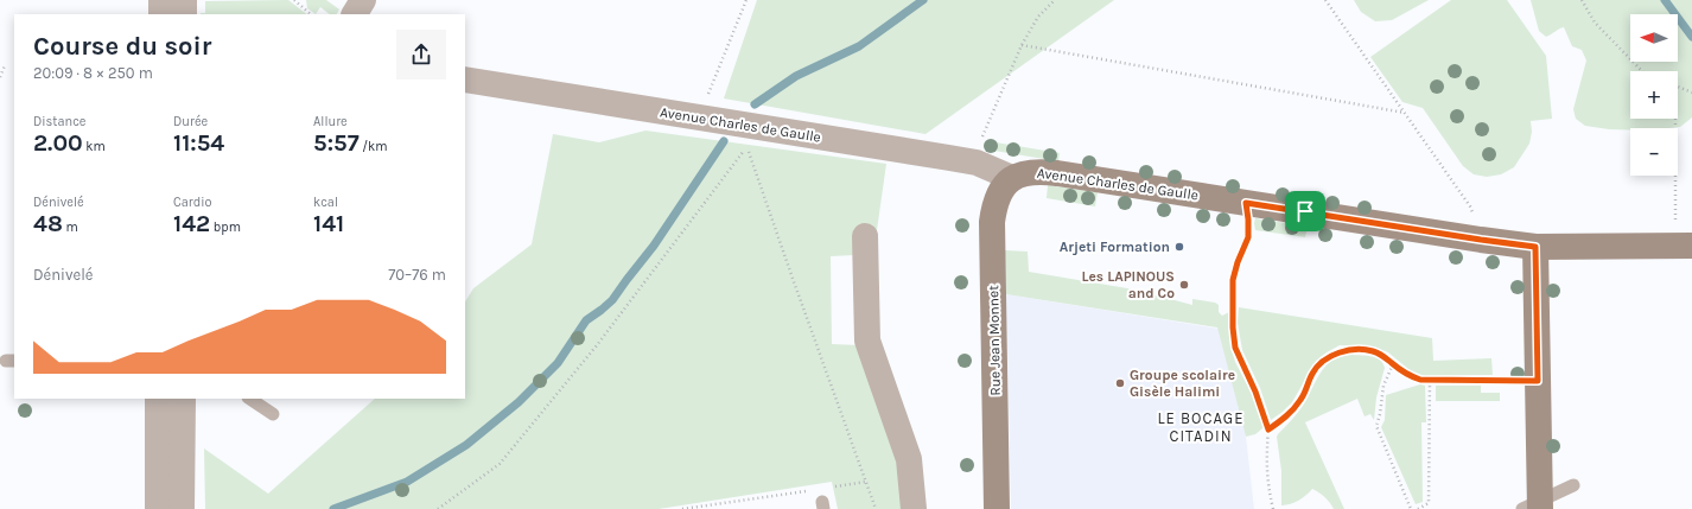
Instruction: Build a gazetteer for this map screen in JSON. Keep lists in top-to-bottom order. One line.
{"streets":{"street":["Avenue Charles de Gaulle","Rue Jean Monnet"]},"crossings":[["Avenue Charles de Gaulle","Rue Jean Monnet"]],"districts":["LE BOCAGE CITADIN"],"places":["Arjeti Formation","Les LAPINOUS and Co","Groupe scolaire Gisèle Halimi"],"north":"left","page":{"map_buttons":["+","−"],"heading":["Course du soir","20:09 · 8 × 250 m"],"stats":[["Distance","2.00 km"],["Durée","11:54"],["Allure","5:57 /km"],["Dénivelé","48 m"],["Cardio","142 bpm"],["kcal","141"]],"chart":["Dénivelé","70–76 m"]}}
